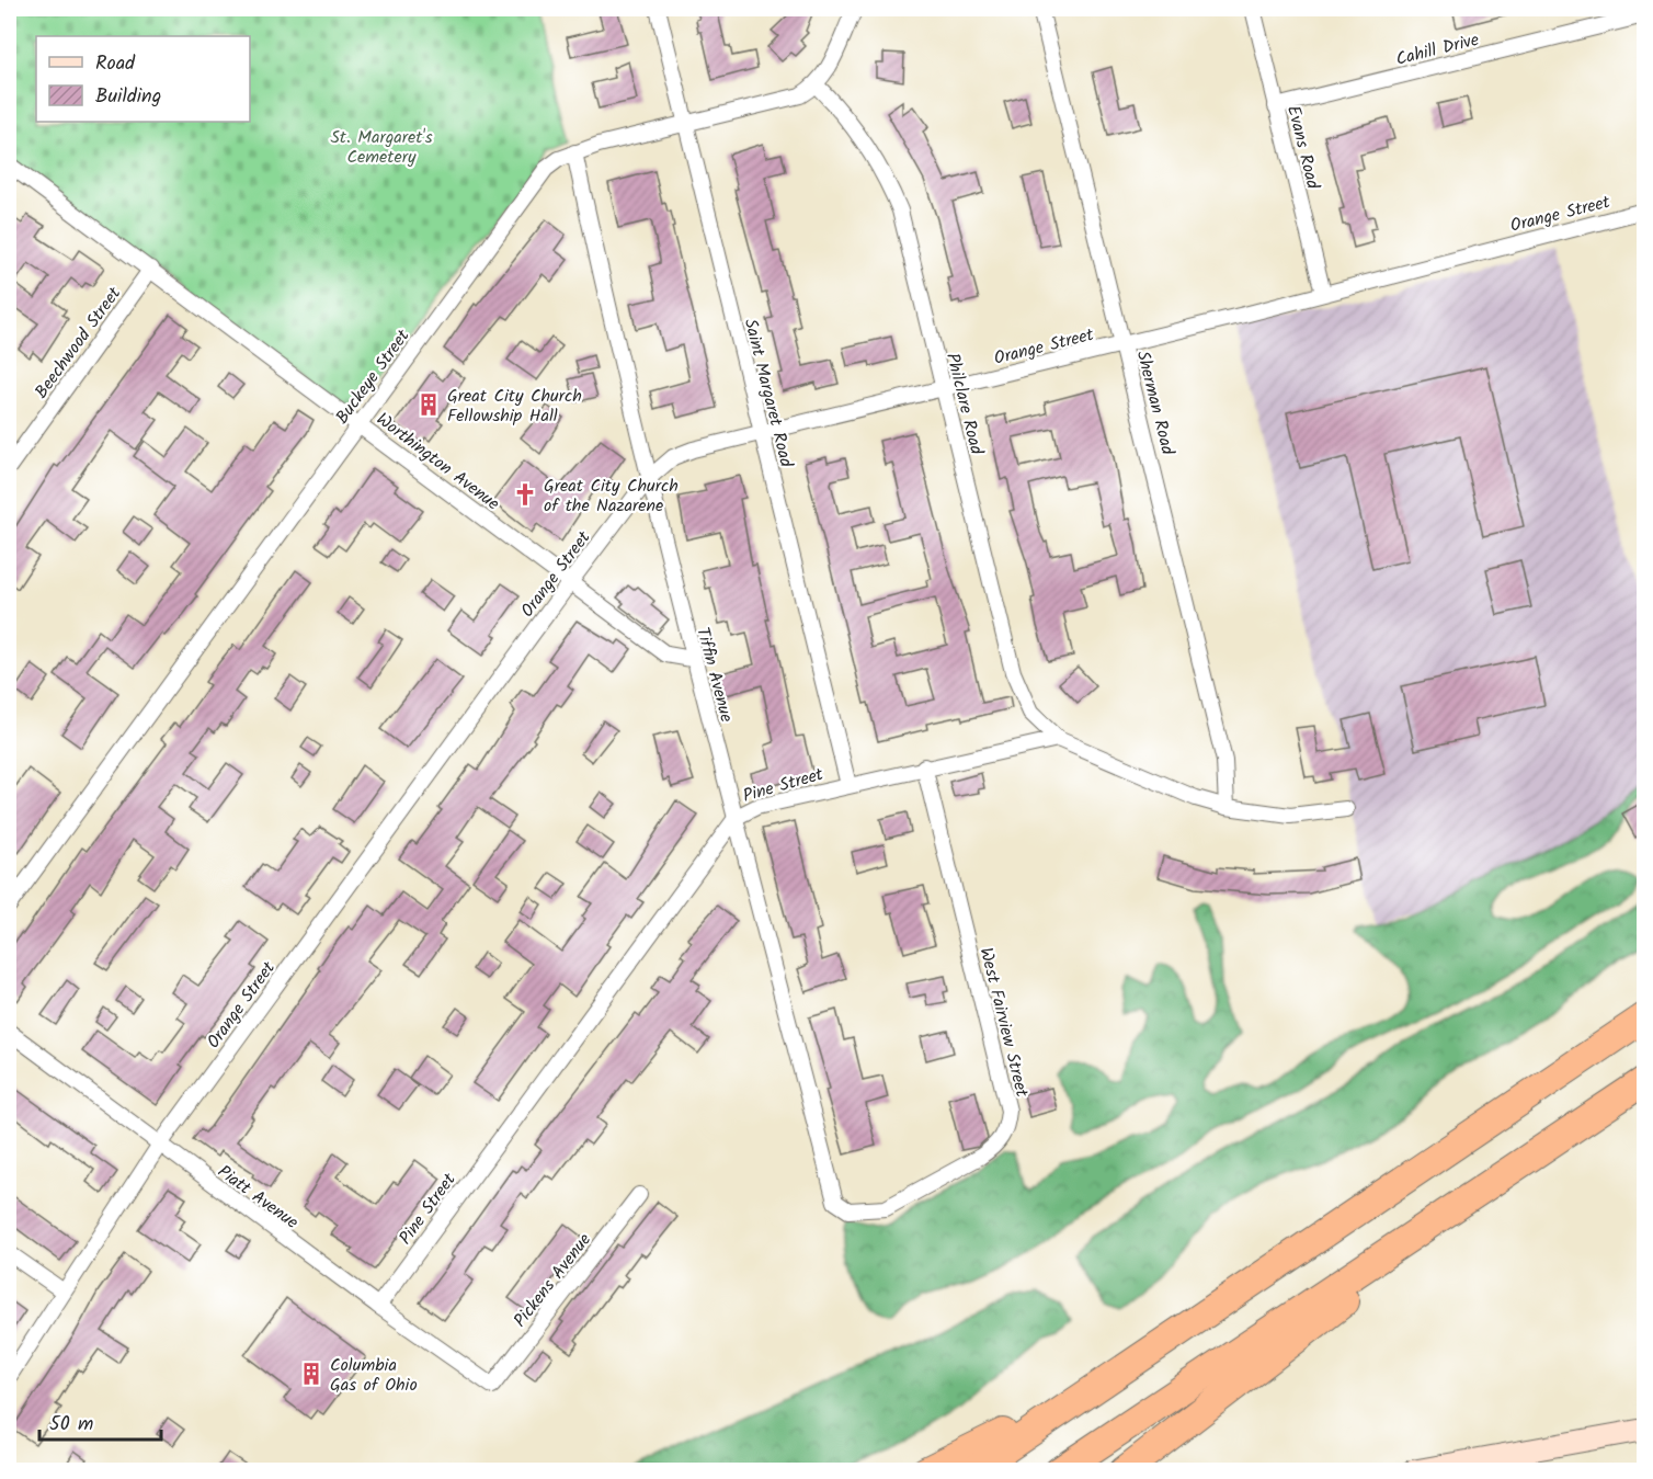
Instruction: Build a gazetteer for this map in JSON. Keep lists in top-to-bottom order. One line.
{"streets":{"street":["Cahill Drive","Evans Road","Orange Street","Beechwood Street","Buckeye Street","Saint Margaret Road","Sherman Road","Philclare Road","Worthington Avenue","Tiffin Avenue","Pine Street","West Fairview Street","Piatt Avenue","Pickens Avenue"]},"crossings":[["Cahill Drive","Evans Road"],["Evans Road","Orange Street"],["Orange Street","Saint Margaret Road"],["Orange Street","Sherman Road"],["Orange Street","Philclare Road"],["Orange Street","Worthington Avenue"],["Orange Street","Tiffin Avenue"],["Orange Street","Piatt Avenue"],["Beechwood Street","Worthington Avenue"],["Buckeye Street","Saint Margaret Road"],["Buckeye Street","Philclare Road"],["Buckeye Street","Worthington Avenue"],["Buckeye Street","Tiffin Avenue"],["Saint Margaret Road","Pine Street"],["Philclare Road","Pine Street"],["Worthington Avenue","Tiffin Avenue"],["Tiffin Avenue","Pine Street"],["Tiffin Avenue","West Fairview Street"],["Pine Street","West Fairview Street"],["Pine Street","Piatt Avenue"],["Piatt Avenue","Pickens Avenue"]],"parks":["St. Margaret's Cemetery"],"places":{"building":["Great City Church Fellowship Hall","Columbia Gas of Ohio"],"church":["Great City Church of the Nazarene"]},"legend":["Road","Building"],"scale_bar":"50 m"}
